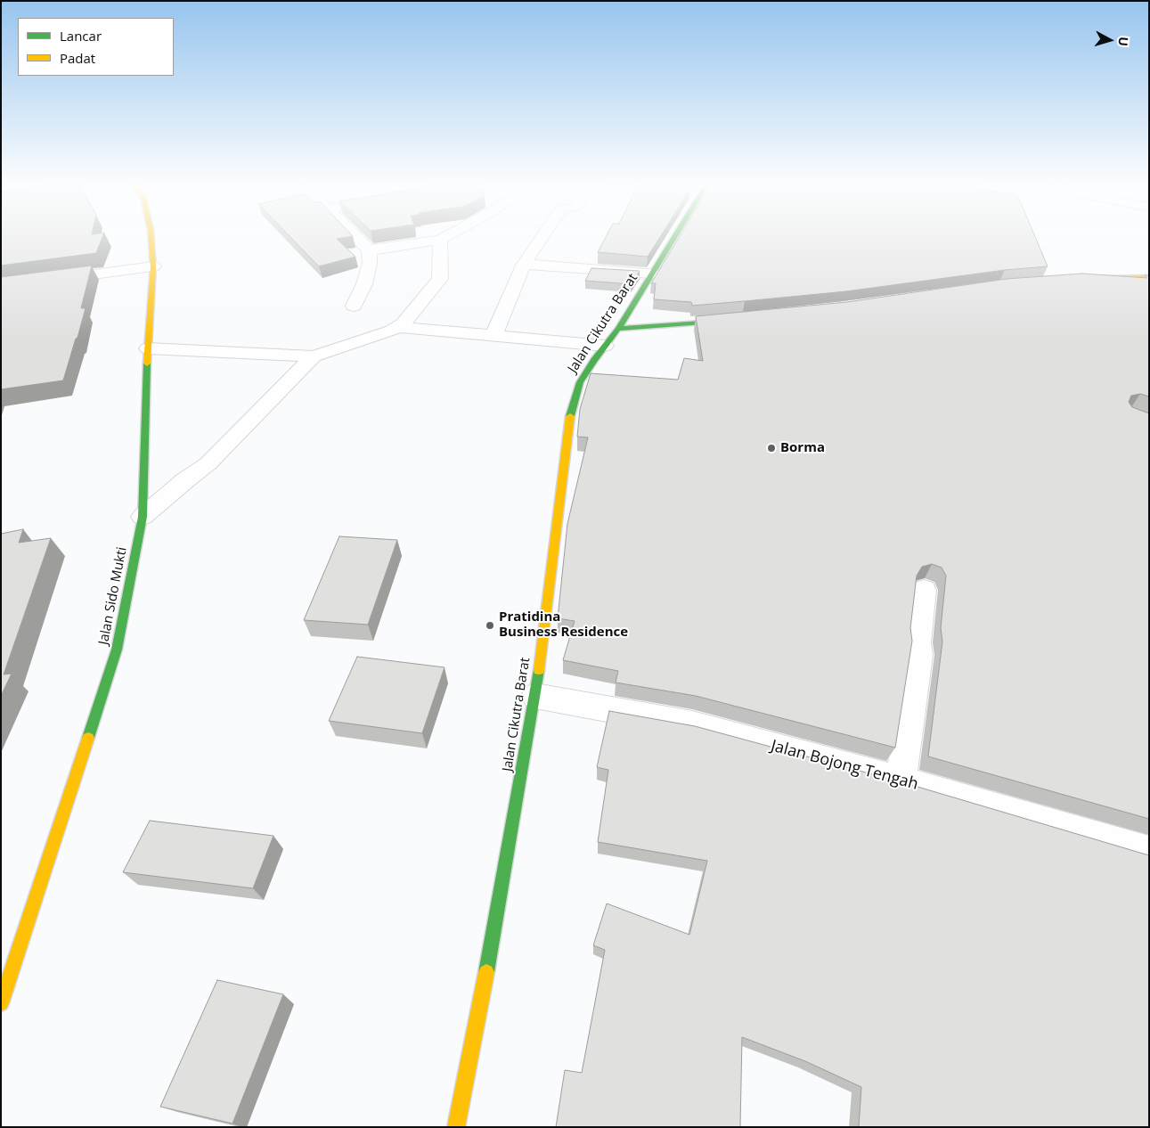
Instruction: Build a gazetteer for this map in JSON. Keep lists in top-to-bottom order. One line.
{"streets":{"street":["Jalan Cikutra Barat","Jalan Sido Mukti","Jalan Bojong Tengah"]},"crossings":[["Jalan Cikutra Barat","Jalan Bojong Tengah"]],"places":["Borma","Pratidina Business Residence"],"legend":["Lancar","Padat"],"north":"right"}
